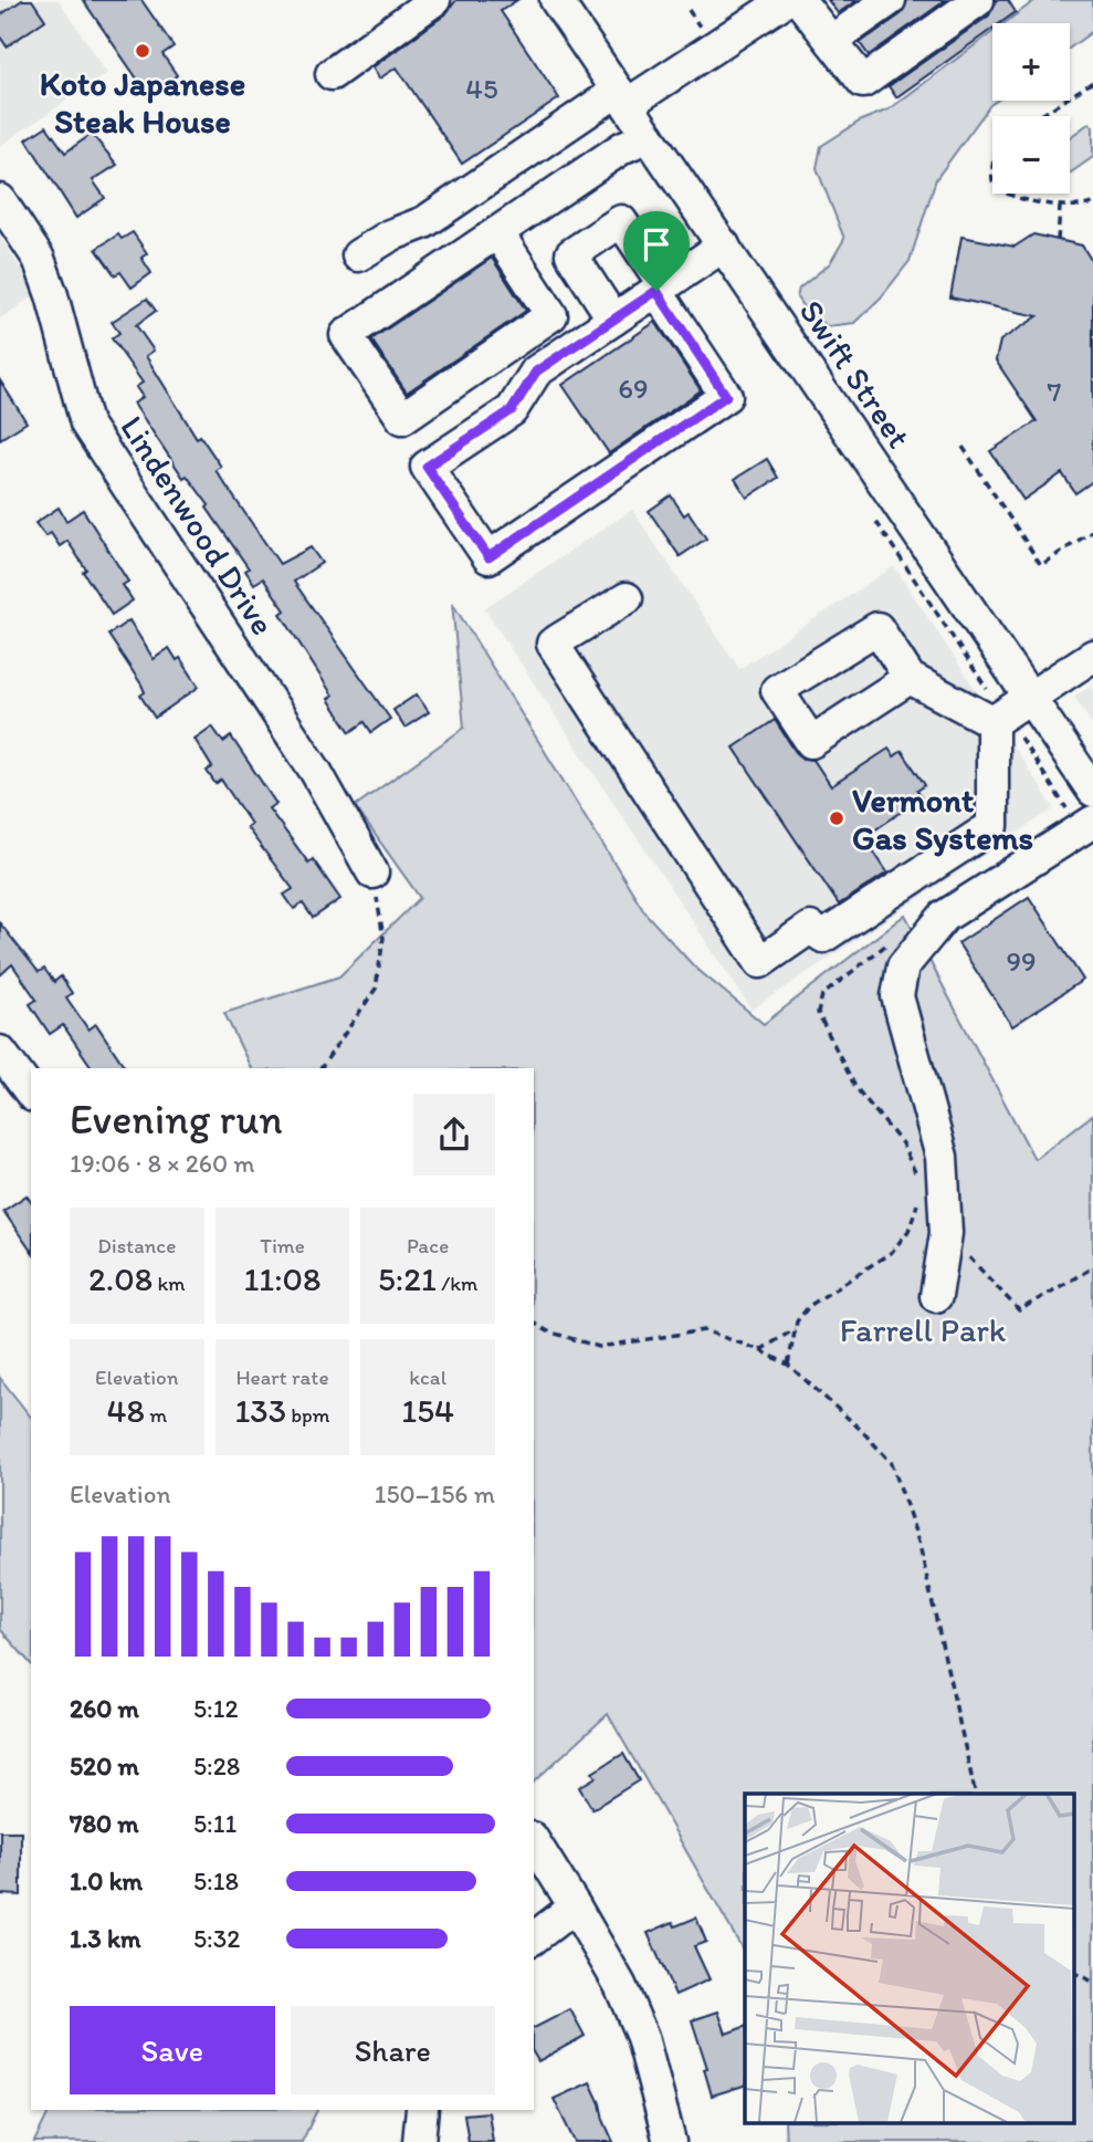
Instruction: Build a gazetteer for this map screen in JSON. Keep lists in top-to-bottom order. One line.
{"streets":{"street":["Swift Street","Lindenwood Drive"]},"parks":["Farrell Park"],"places":["Koto Japanese Steak House","Vermont Gas Systems"],"house_numbers":["45","69","7","99"],"page":{"map_buttons":["+","−"],"heading":["Evening run","19:06 · 8 × 260 m"],"stats":[["Distance","2.08 km"],["Time","11:08"],["Pace","5:21 /km"],["Elevation","48 m"],["Heart rate","133 bpm"],["kcal","154"]],"chart":["Elevation","150–156 m"],"list":[{"name":"260 m","note":"5:12"},{"name":"520 m","note":"5:28"},{"name":"780 m","note":"5:11"},{"name":"1.0 km","note":"5:18"},{"name":"1.3 km","note":"5:32"}],"buttons":["Save","Share"]}}
